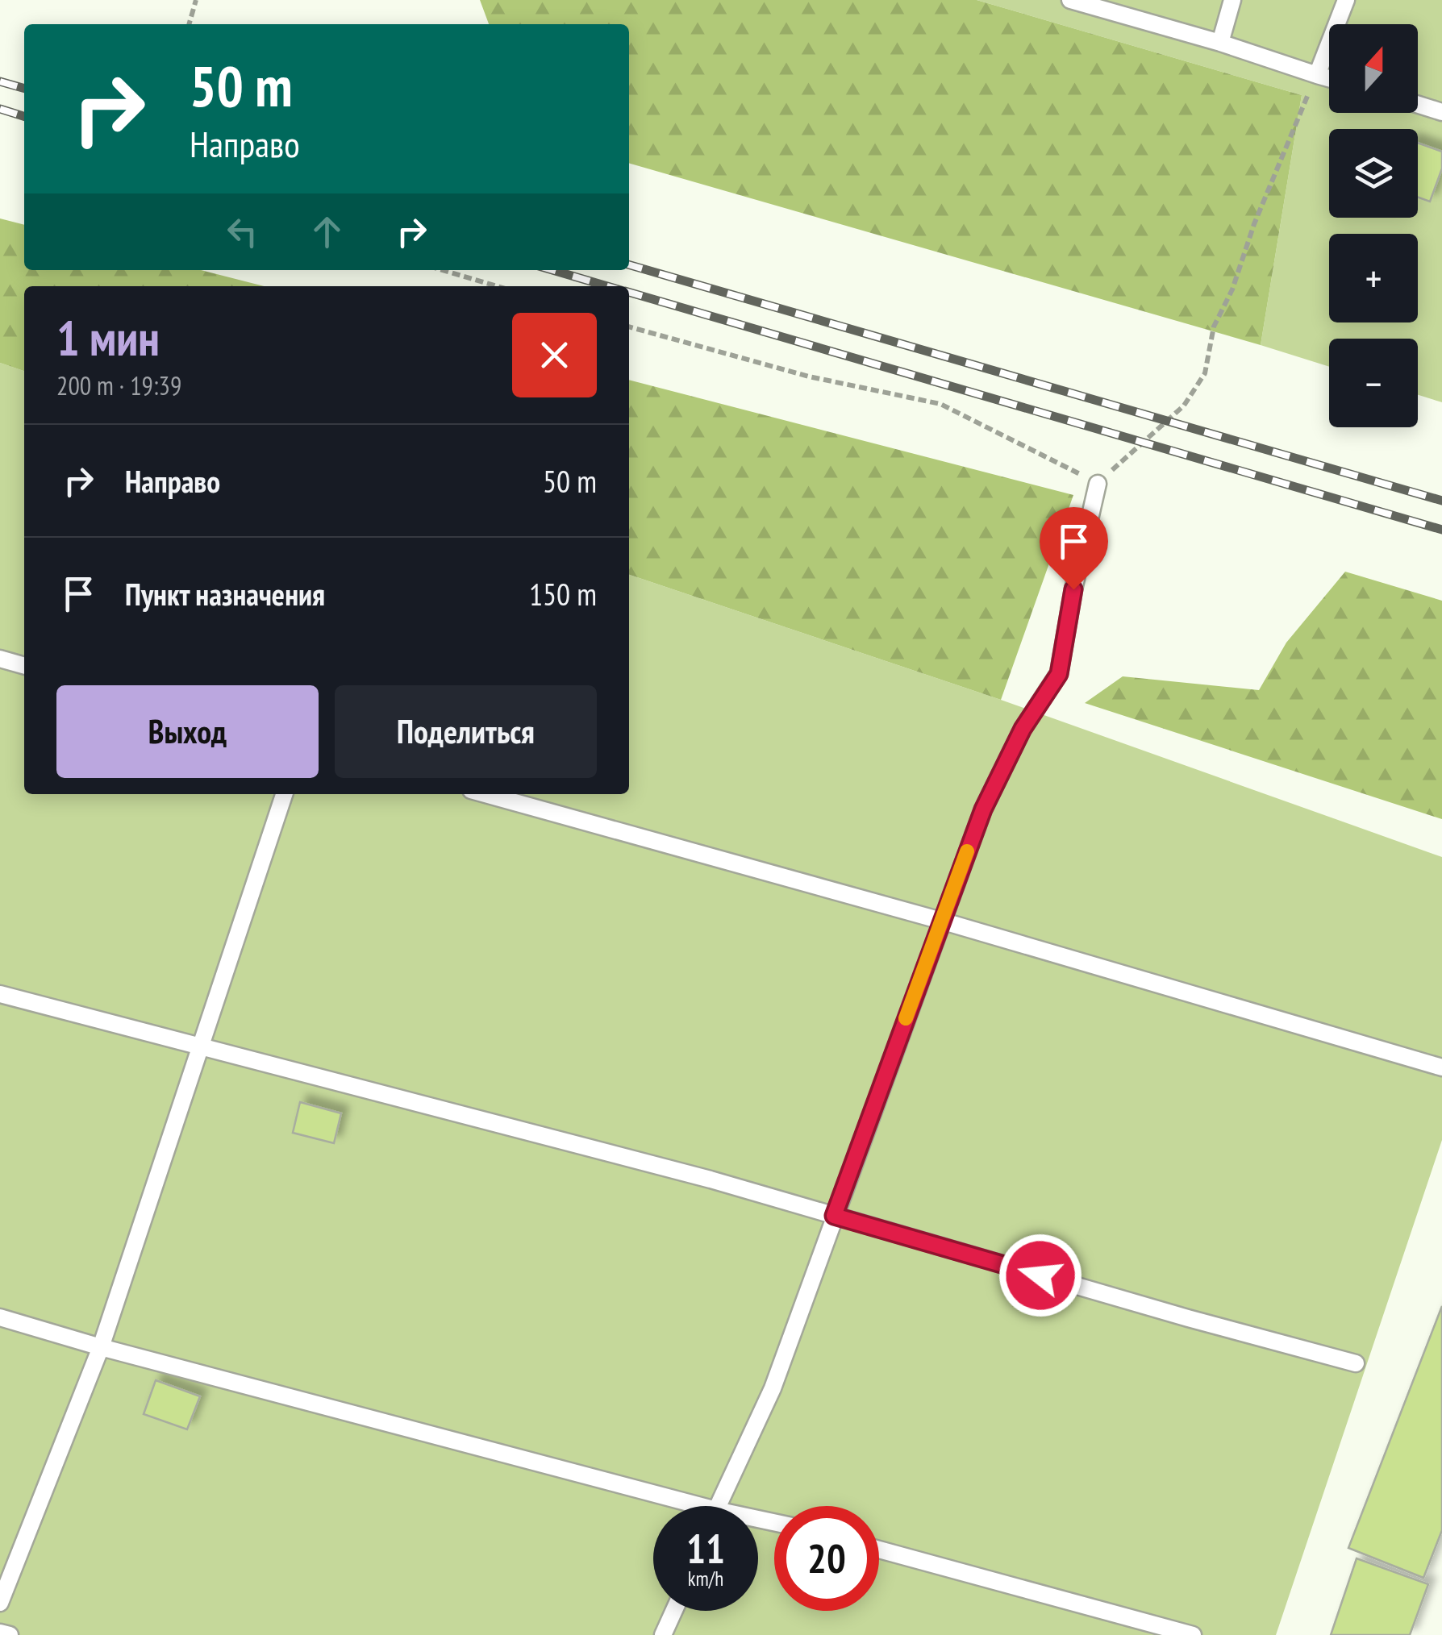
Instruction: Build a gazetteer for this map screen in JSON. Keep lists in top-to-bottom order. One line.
{"north":"top","page":{"map_buttons":["+","−"],"turn":["50 m","Направо"],"heading":["1 мин","200 m · 19:39"],"list":[{"name":"Направо","value":"50 m"},{"name":"Пункт назначения","value":"150 m"}],"buttons":["Выход","Поделиться"],"speed":"11 km/h","limit":"20"}}
